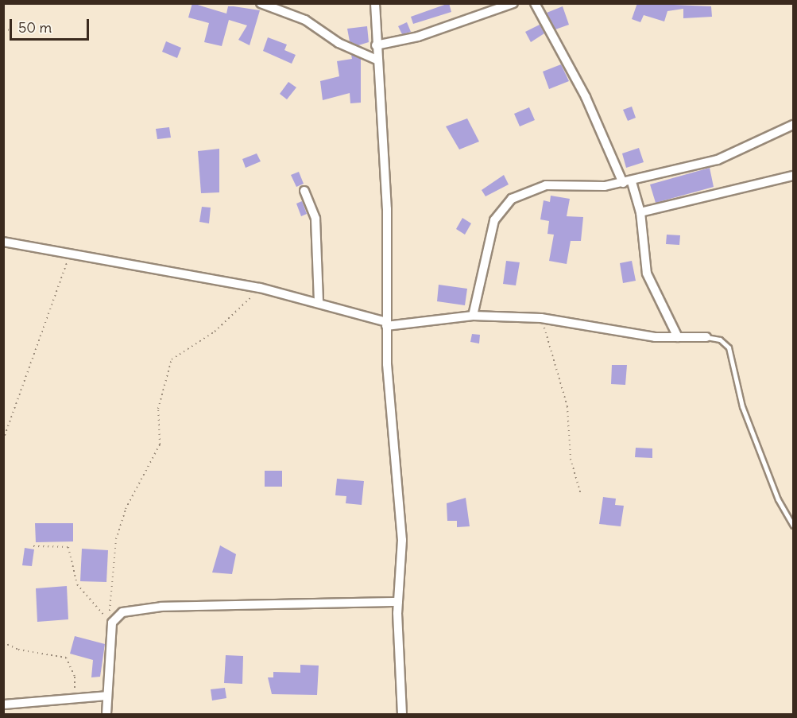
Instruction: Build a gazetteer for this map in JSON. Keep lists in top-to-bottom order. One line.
{"scale_bar":"50 m"}
